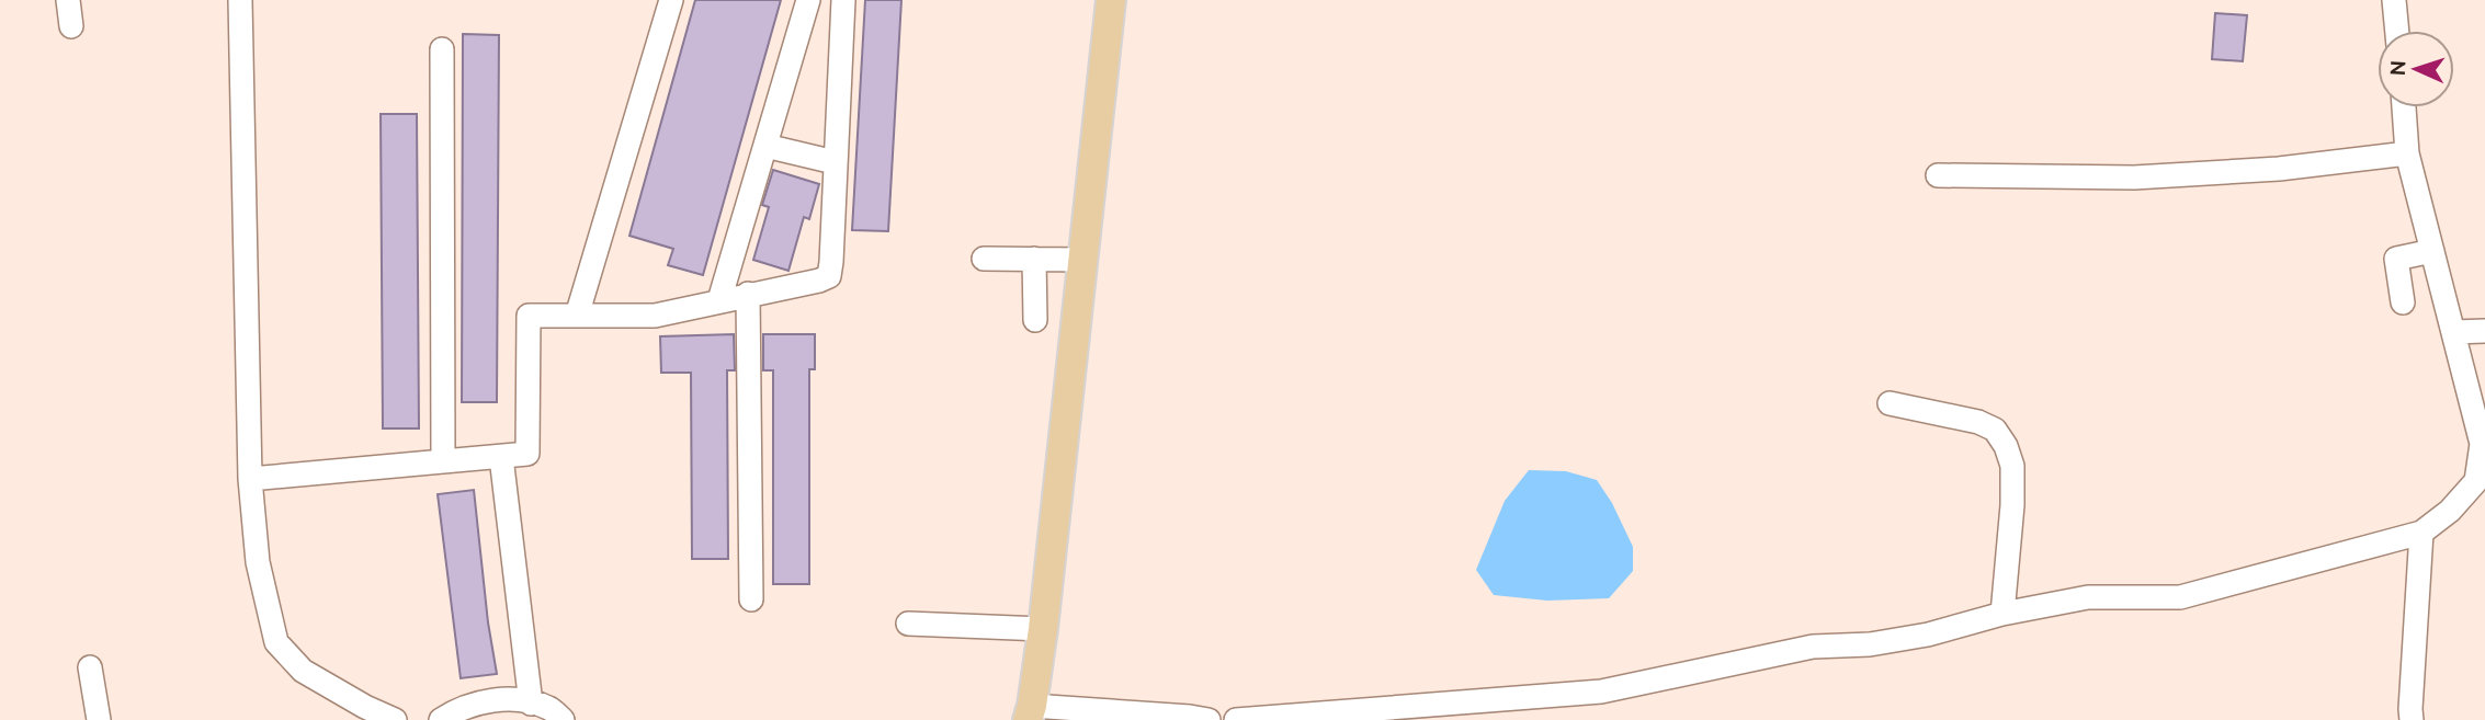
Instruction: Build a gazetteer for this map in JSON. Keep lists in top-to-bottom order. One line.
{"north":"left"}
